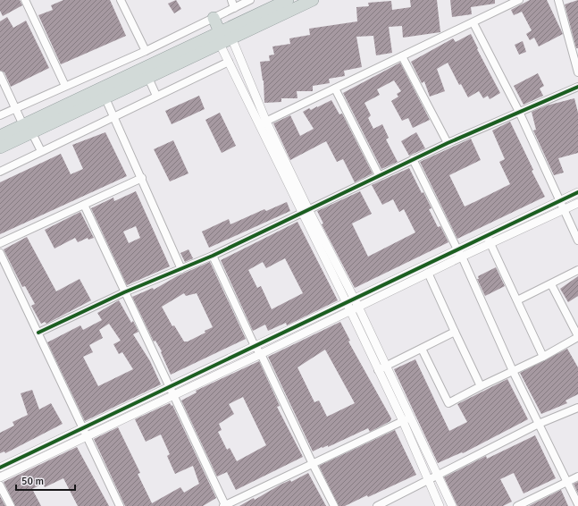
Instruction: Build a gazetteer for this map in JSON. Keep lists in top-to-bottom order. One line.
{"scale_bar":"50 m"}
